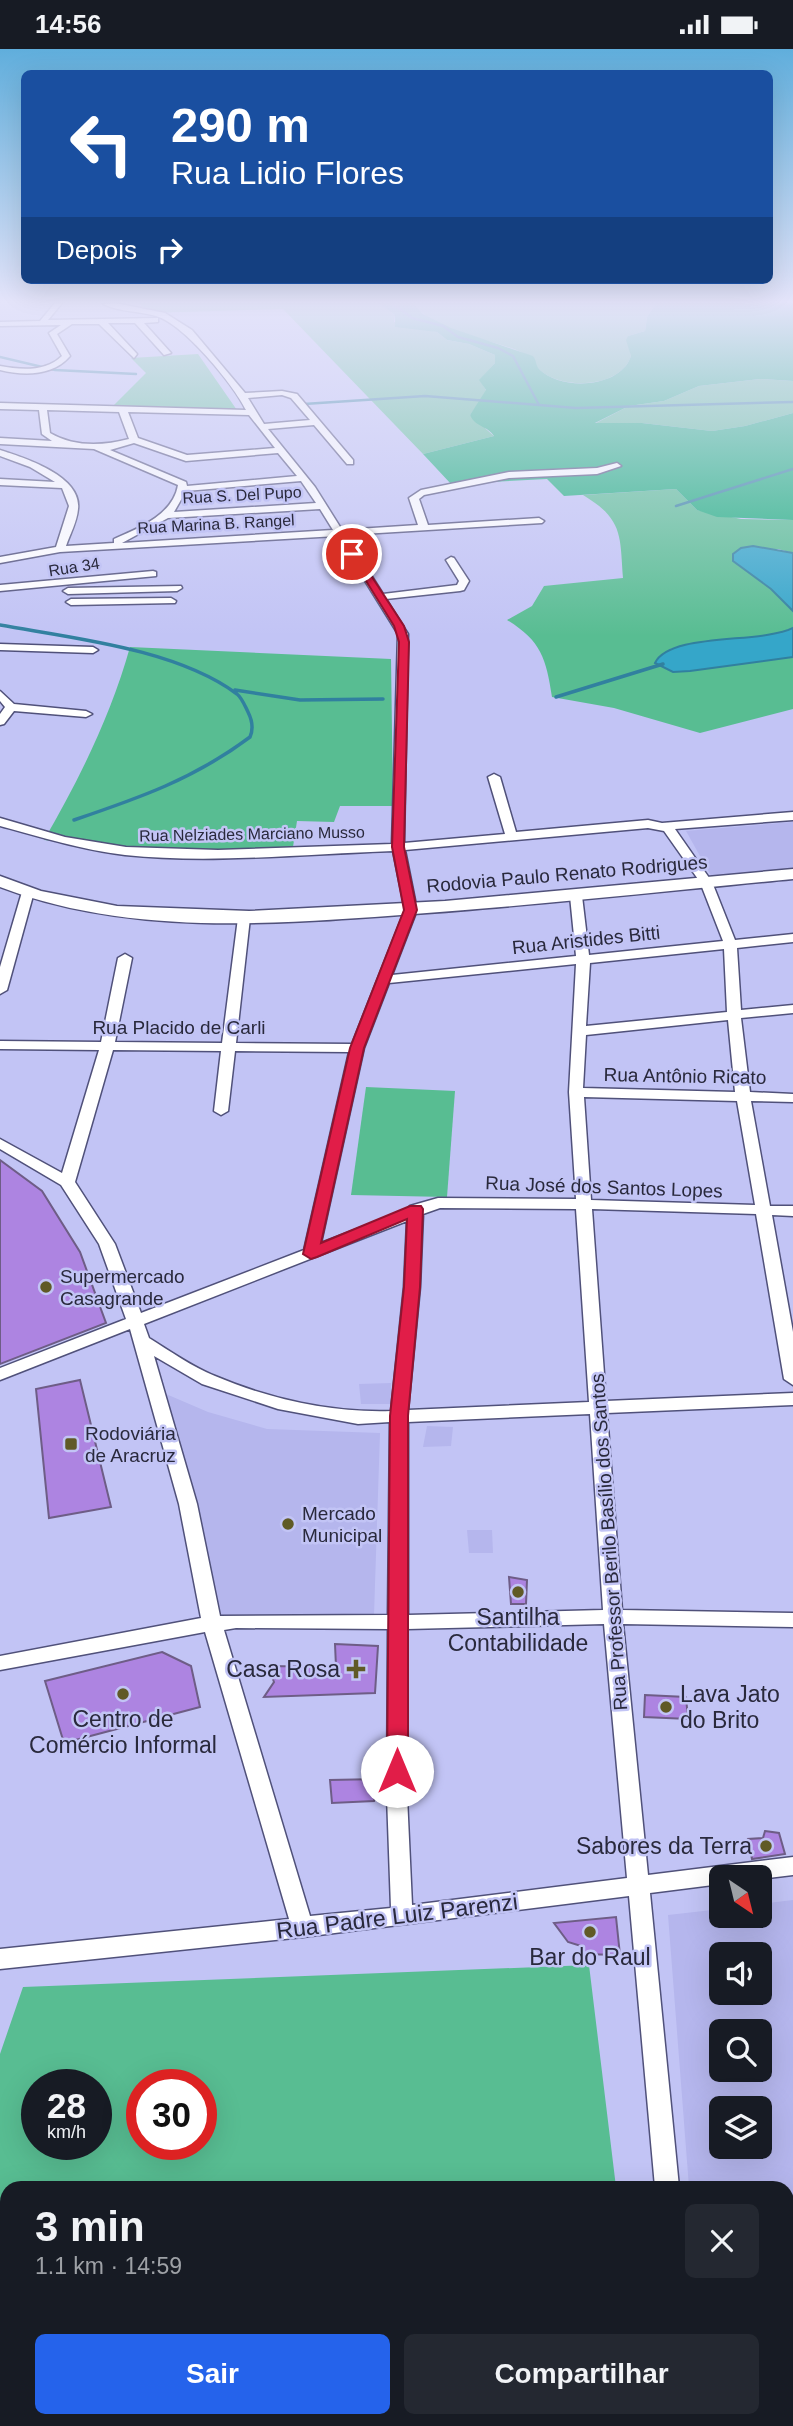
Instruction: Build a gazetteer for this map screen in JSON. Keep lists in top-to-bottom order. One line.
{"streets":{"main road":["Rodovia Paulo Renato Rodrigues"],"street":["Rua S. Del Pupo","Rua Marina B. Rangel","Rua 34","Rua Nelziades Marciano Musso","Rua Aristides Bitti","Rua Placido de Carli","Rua Antônio Ricato","Rua José dos Santos Lopes","Rua Professor Berilo Basílio dos Santos","Rua Padre Luiz Parenzi"]},"crossings":[["Rodovia Paulo Renato Rodrigues","Rua Professor Berilo Basílio dos Santos"],["Rua Aristides Bitti","Rua Professor Berilo Basílio dos Santos"],["Rua Antônio Ricato","Rua Professor Berilo Basílio dos Santos"],["Rua José dos Santos Lopes","Rua Professor Berilo Basílio dos Santos"],["Rua Professor Berilo Basílio dos Santos","Rua Padre Luiz Parenzi"]],"places":{"other":["Supermercado Casagrande","Mercado Municipal","Santilha Contabilidade","Centro de Comércio Informal","Lava Jato do Brito","Sabores da Terra","Bar do Raul"],"transit":["Rodoviária de Aracruz"],"health":["Casa Rosa"]},"north":"bottom right","page":{"status":"14:56","turn":["290 m","Rua Lidio Flores"],"then":"Depois","speed":"28 km/h","limit":"30","heading":["3 min","1.1 km · 14:59"],"buttons":["Sair","Compartilhar"]}}
